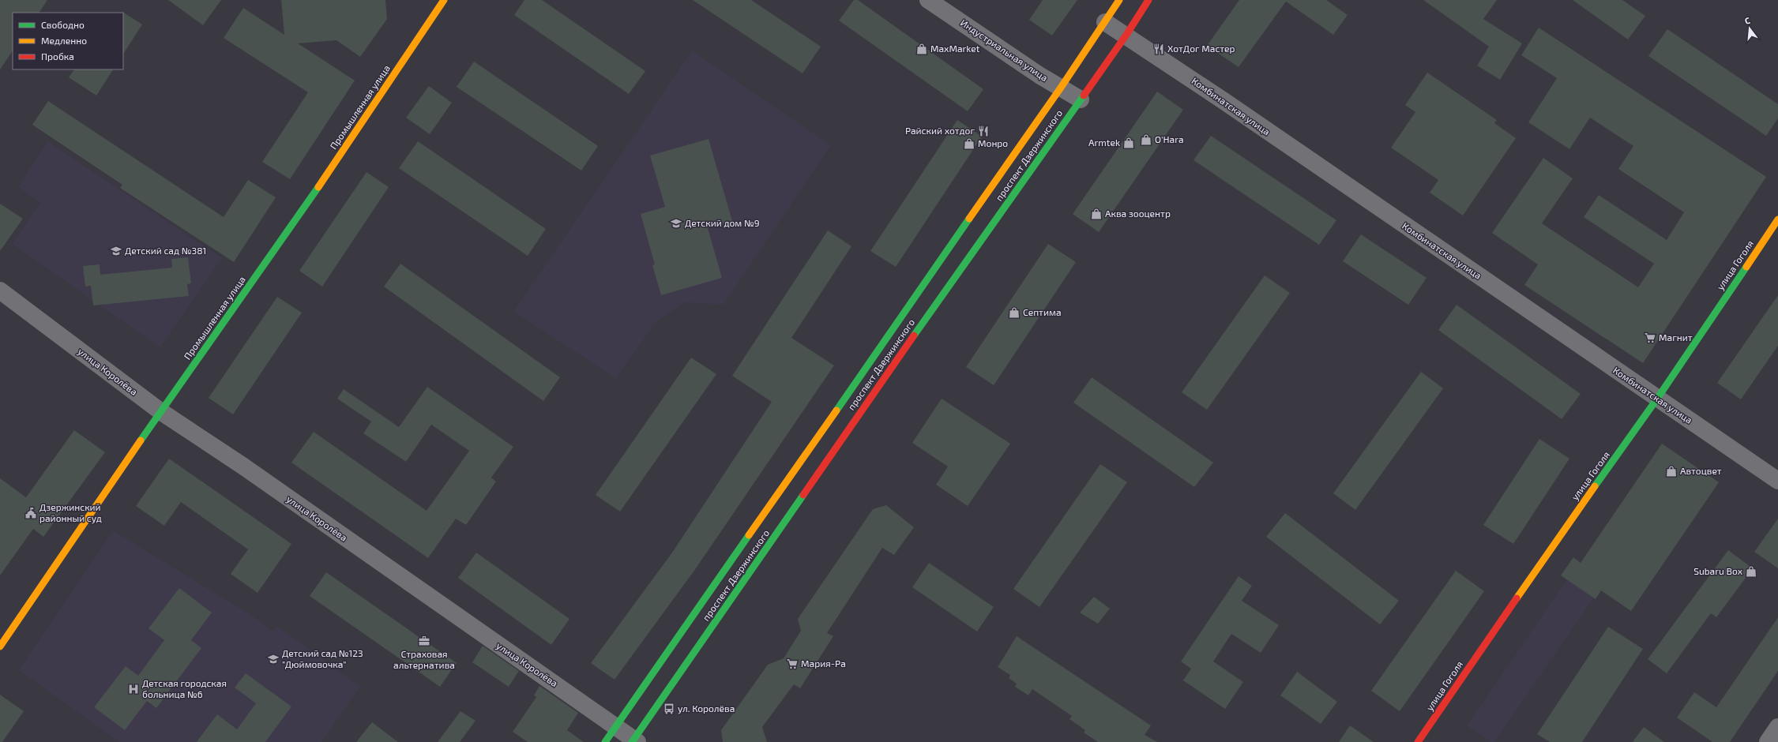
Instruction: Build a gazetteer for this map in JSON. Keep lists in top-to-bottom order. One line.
{"streets":{"main road":["Промышленная улица","проспект Дзержинского","улица Гоголя"],"street":["Индустриальная улица","Комбинатская улица","улица Королёва"]},"crossings":[["Индустриальная улица","проспект Дзержинского"],["Комбинатская улица","проспект Дзержинского"],["Комбинатская улица","улица Гоголя"],["Промышленная улица","улица Королёва"],["проспект Дзержинского","улица Королёва"]],"places":{"shop":["MaxMarket","O'Hara","Armtek","Монро","Аква зооцентр","Септима","Автоцвет","Subaru Box"],"restaurant":["ХотДог Мастер","Райский хотдог"],"school or university":["Детский дом №9","Детский сад №381","Детский сад №123 \"Дюймовочка\""],"supermarket":["Магнит","Мария-Ра"],"public building":["Дзержинский районный суд"],"office":["Страховая альтернатива"],"hospital":["Детская городская больница №6"],"bus stop":["ул. Королёва"]},"legend":["Свободно","Медленно","Пробка"],"north":"top"}
